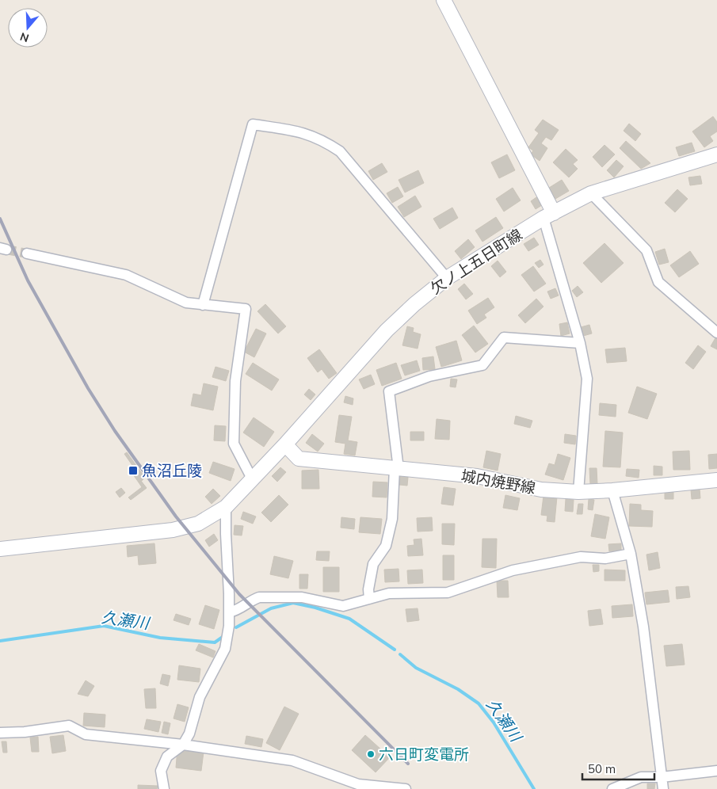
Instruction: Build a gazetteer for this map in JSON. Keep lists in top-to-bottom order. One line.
{"streets":{"main road":["欠ノ上五日町線","城内焼野線"]},"crossings":[["欠ノ上五日町線","城内焼野線"]],"water":["久瀬川"],"places":{"transit":["魚沼丘陵"],"other":["六日町変電所"]},"scale_bar":"50 m","north":"bottom"}
